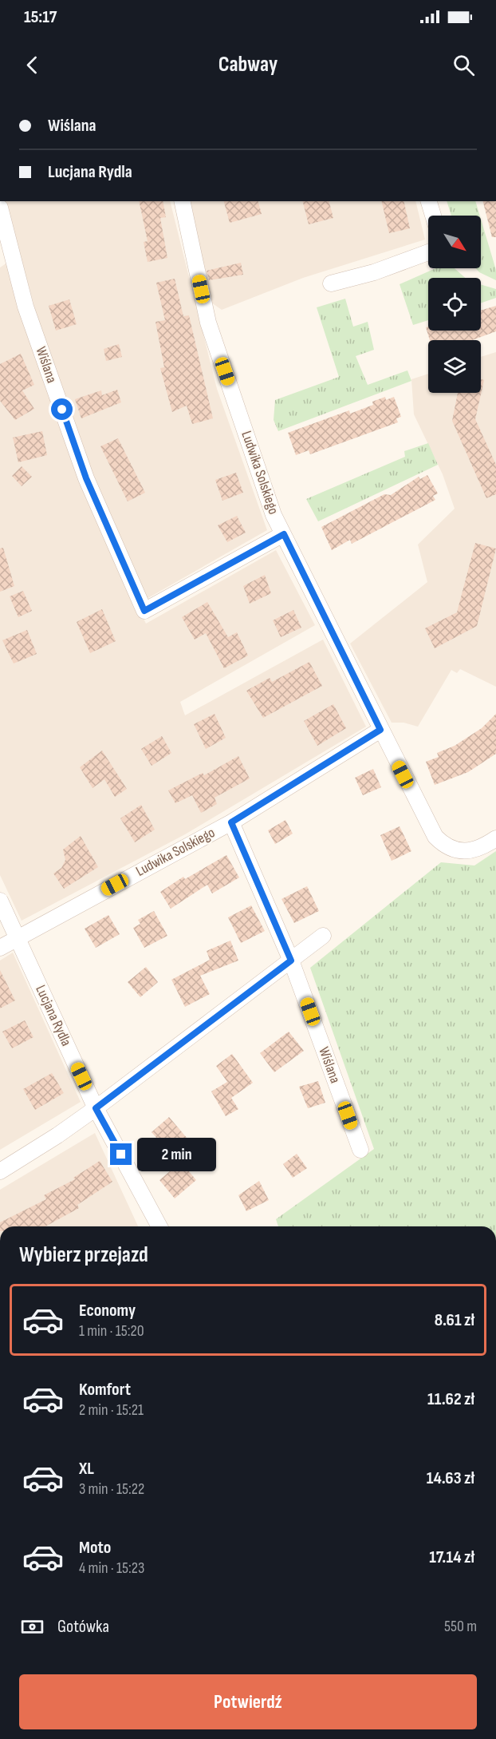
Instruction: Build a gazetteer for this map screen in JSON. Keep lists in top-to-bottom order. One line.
{"streets":{"street":["Wiślana","Ludwika Solskiego","Lucjana Rydla"]},"crossings":[["Wiślana","Ludwika Solskiego"],["Ludwika Solskiego","Lucjana Rydla"]],"north":"bottom right","page":{"status":"15:17","header":"Cabway","banner":["Wiślana","Lucjana Rydla"],"bubble":"2 min","heading":"Wybierz przejazd","list":[{"name":"Economy","note":"1 min · 15:20","value":"8.61 zł"},{"name":"Komfort","note":"2 min · 15:21","value":"11.62 zł"},{"name":"XL","note":"3 min · 15:22","value":"14.63 zł"},{"name":"Moto","note":"4 min · 15:23","value":"17.14 zł"}],"pay":["Gotówka","550 m"],"buttons":"Potwierdź"}}
